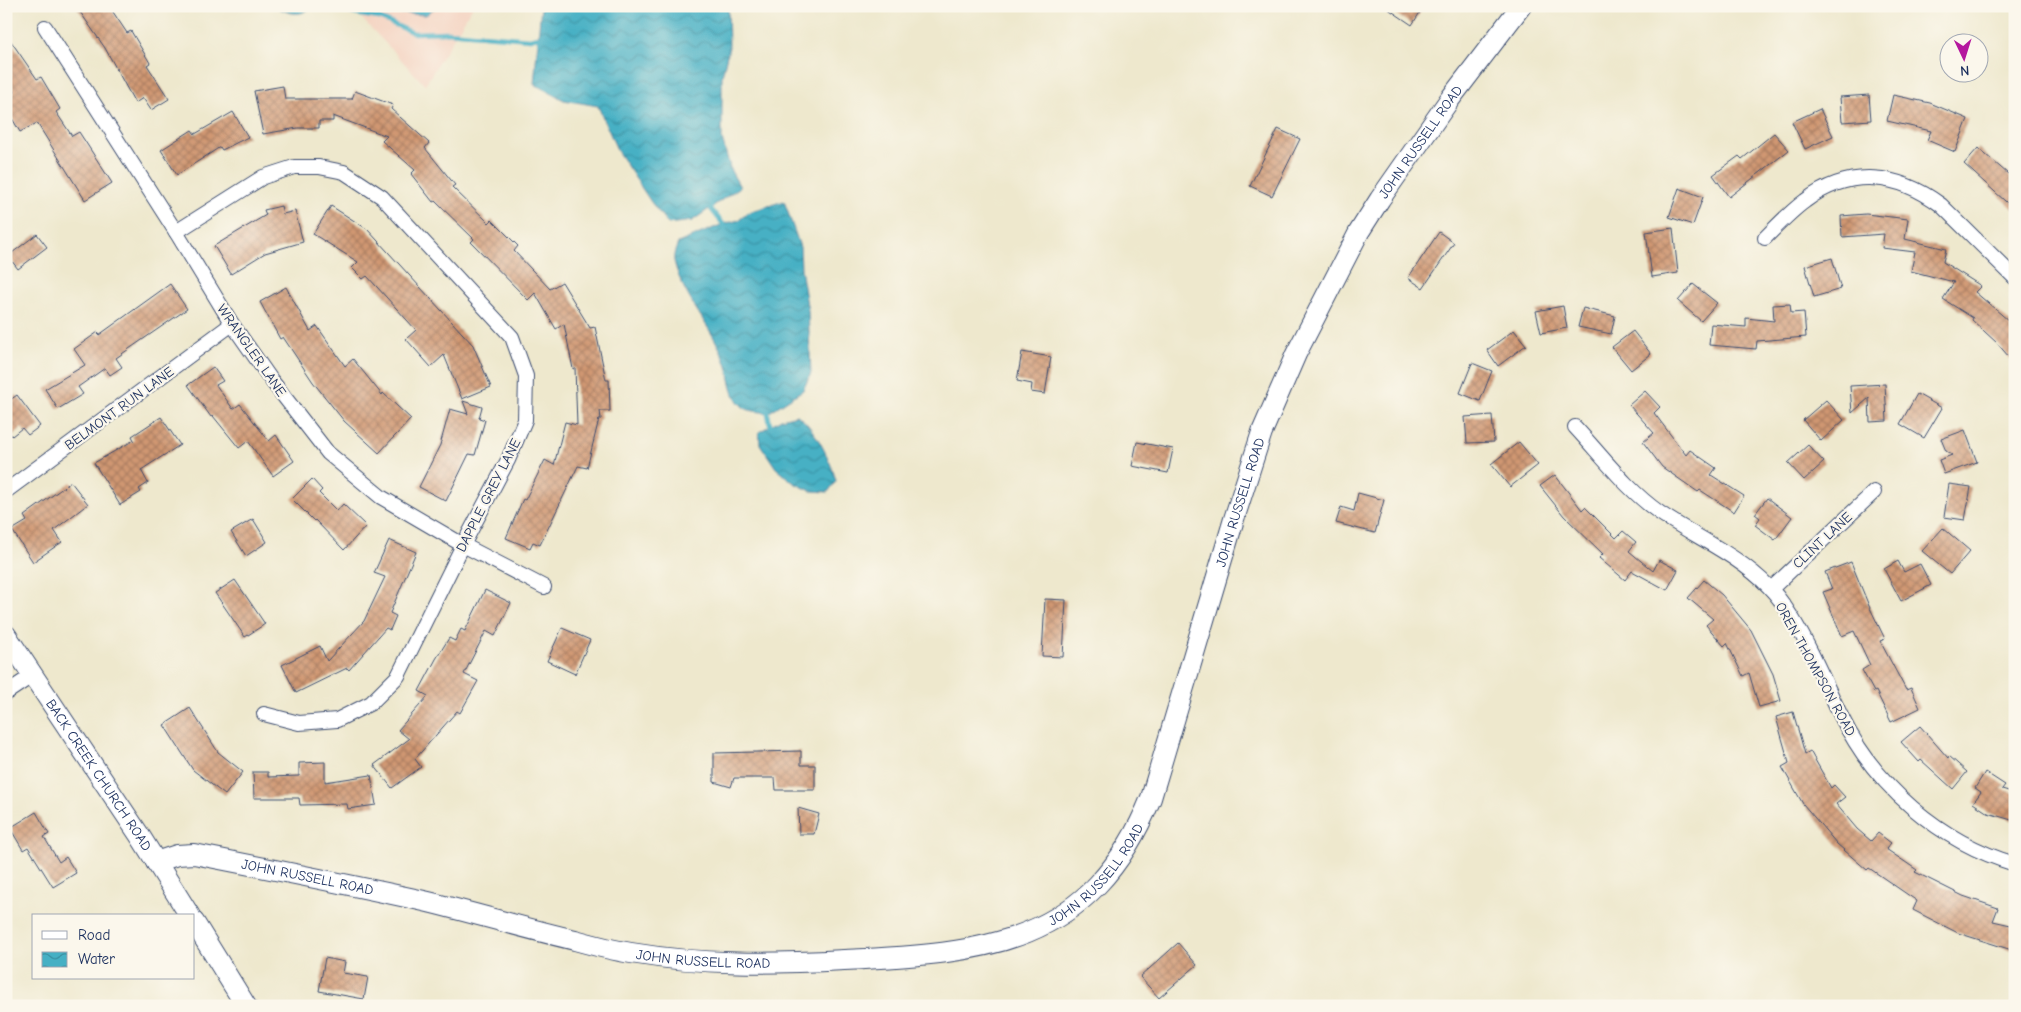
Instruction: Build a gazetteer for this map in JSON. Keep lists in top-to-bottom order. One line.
{"streets":{"street":["JOHN RUSSELL ROAD","WRANGLER LANE","BELMONT RUN LANE","DAPPLE GREY LANE","CLINT LANE","OREN THOMPSON ROAD","BACK CREEK CHURCH ROAD"]},"crossings":[["JOHN RUSSELL ROAD","BACK CREEK CHURCH ROAD"],["WRANGLER LANE","BELMONT RUN LANE"],["WRANGLER LANE","DAPPLE GREY LANE"],["CLINT LANE","OREN THOMPSON ROAD"]],"legend":["Road","Water"],"north":"bottom"}
